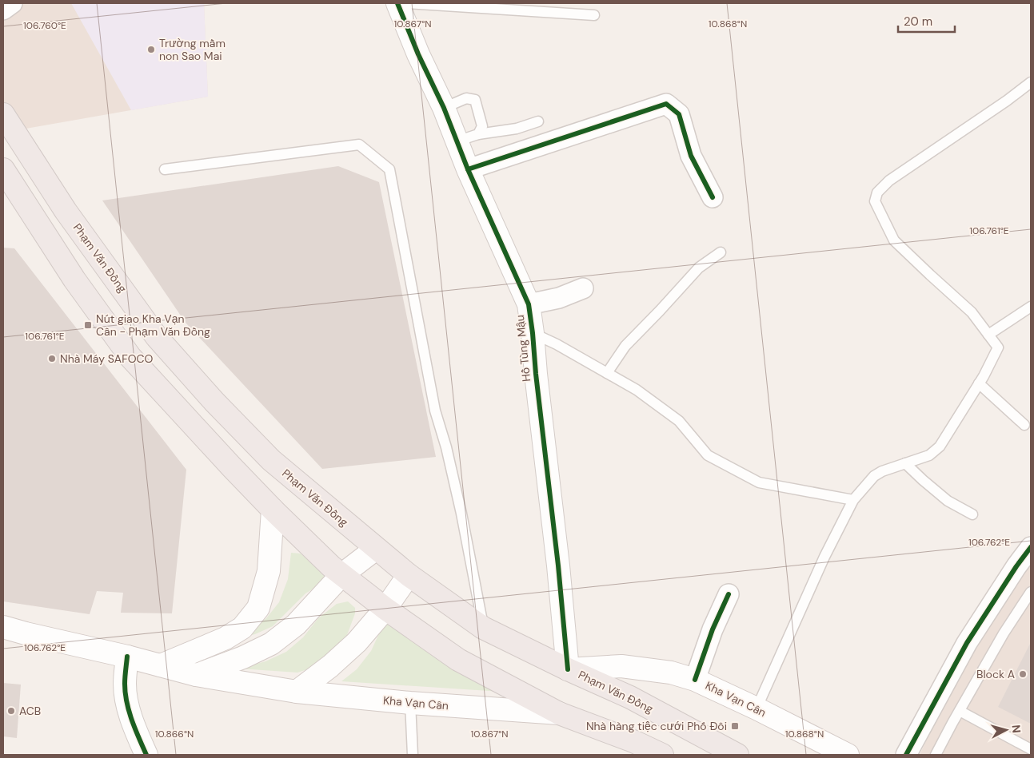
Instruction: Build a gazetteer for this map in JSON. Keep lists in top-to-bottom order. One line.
{"streets":{"highway":["Phạm Văn Đồng"],"main road":["Hồ Tùng Mậu","Kha Vạn Cân"]},"crossings":[["Phạm Văn Đồng","Hồ Tùng Mậu"],["Phạm Văn Đồng","Kha Vạn Cân"],["Hồ Tùng Mậu","Kha Vạn Cân"]],"places":{"other":["Trường mầm non Sao Mai","Nhà Máy SAFOCO","Block A","ACB"],"transit":["Nút giao Kha Vạn Cân - Phạm Văn Đồng","Nhà hàng tiệc cưới Phố Đôi"]},"scale_bar":"20 m","north":"right","coordinates":["10.867°N","10.868°N","106.760°E","106.761°E","106.762°E","10.866°N"]}
